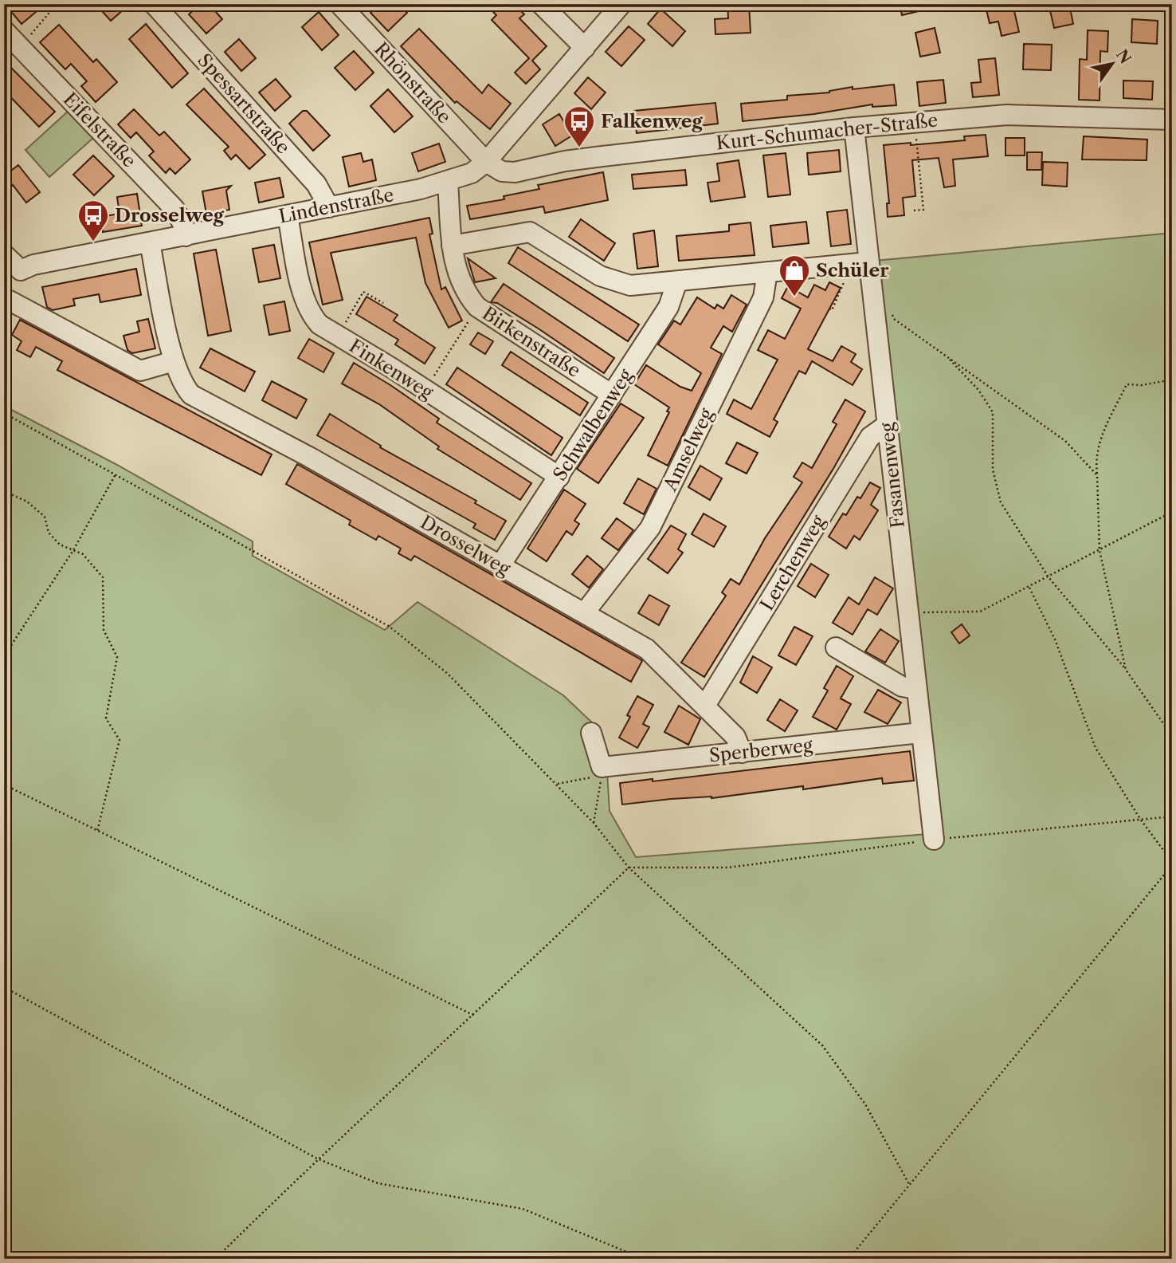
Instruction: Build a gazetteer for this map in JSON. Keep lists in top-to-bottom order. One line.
{"streets":{"street":["Rhönstraße","Spessartstraße","Eifelstraße","Kurt-Schumacher-Straße","Lindenstraße","Birkenstraße","Finkenweg","Schwalbenweg","Amselweg","Fasanenweg","Drosselweg","Lerchenweg","Sperberweg"]},"crossings":[["Rhönstraße","Kurt-Schumacher-Straße"],["Rhönstraße","Lindenstraße"],["Spessartstraße","Lindenstraße"],["Eifelstraße","Lindenstraße"],["Kurt-Schumacher-Straße","Lindenstraße"],["Lindenstraße","Birkenstraße"],["Lindenstraße","Finkenweg"],["Lindenstraße","Drosselweg"],["Birkenstraße","Schwalbenweg"],["Finkenweg","Schwalbenweg"],["Schwalbenweg","Drosselweg"],["Amselweg","Drosselweg"],["Fasanenweg","Lerchenweg"],["Fasanenweg","Sperberweg"],["Drosselweg","Lerchenweg"],["Drosselweg","Sperberweg"]],"places":{"bus stop":["Falkenweg","Drosselweg"],"shop":["Schüler"]},"north":"top right"}
